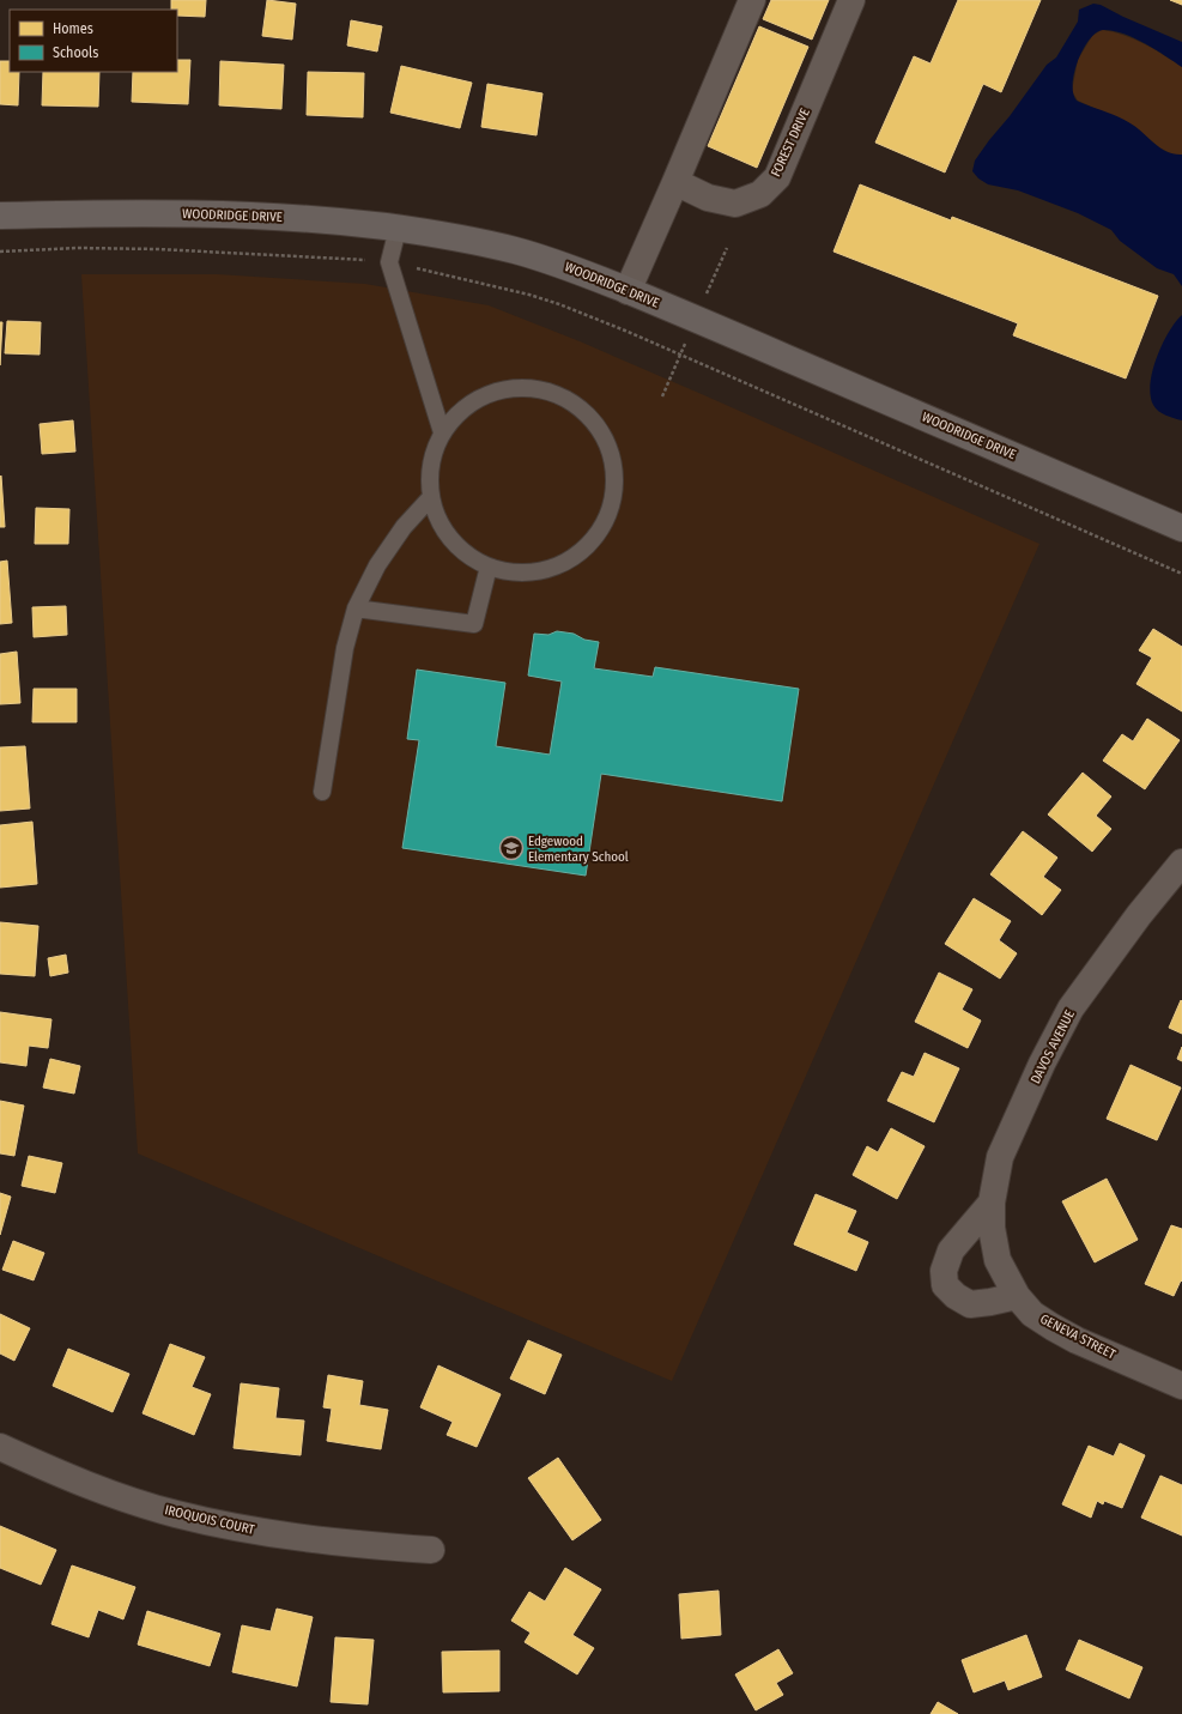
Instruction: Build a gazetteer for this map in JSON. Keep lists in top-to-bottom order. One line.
{"streets":{"street":["FOREST DRIVE","WOODRIDGE DRIVE","DAVOS AVENUE","GENEVA STREET","IROQUOIS COURT"]},"crossings":[["DAVOS AVENUE","GENEVA STREET"]],"places":{"school or university":["Edgewood Elementary School"]},"legend":["Homes","Schools"]}
